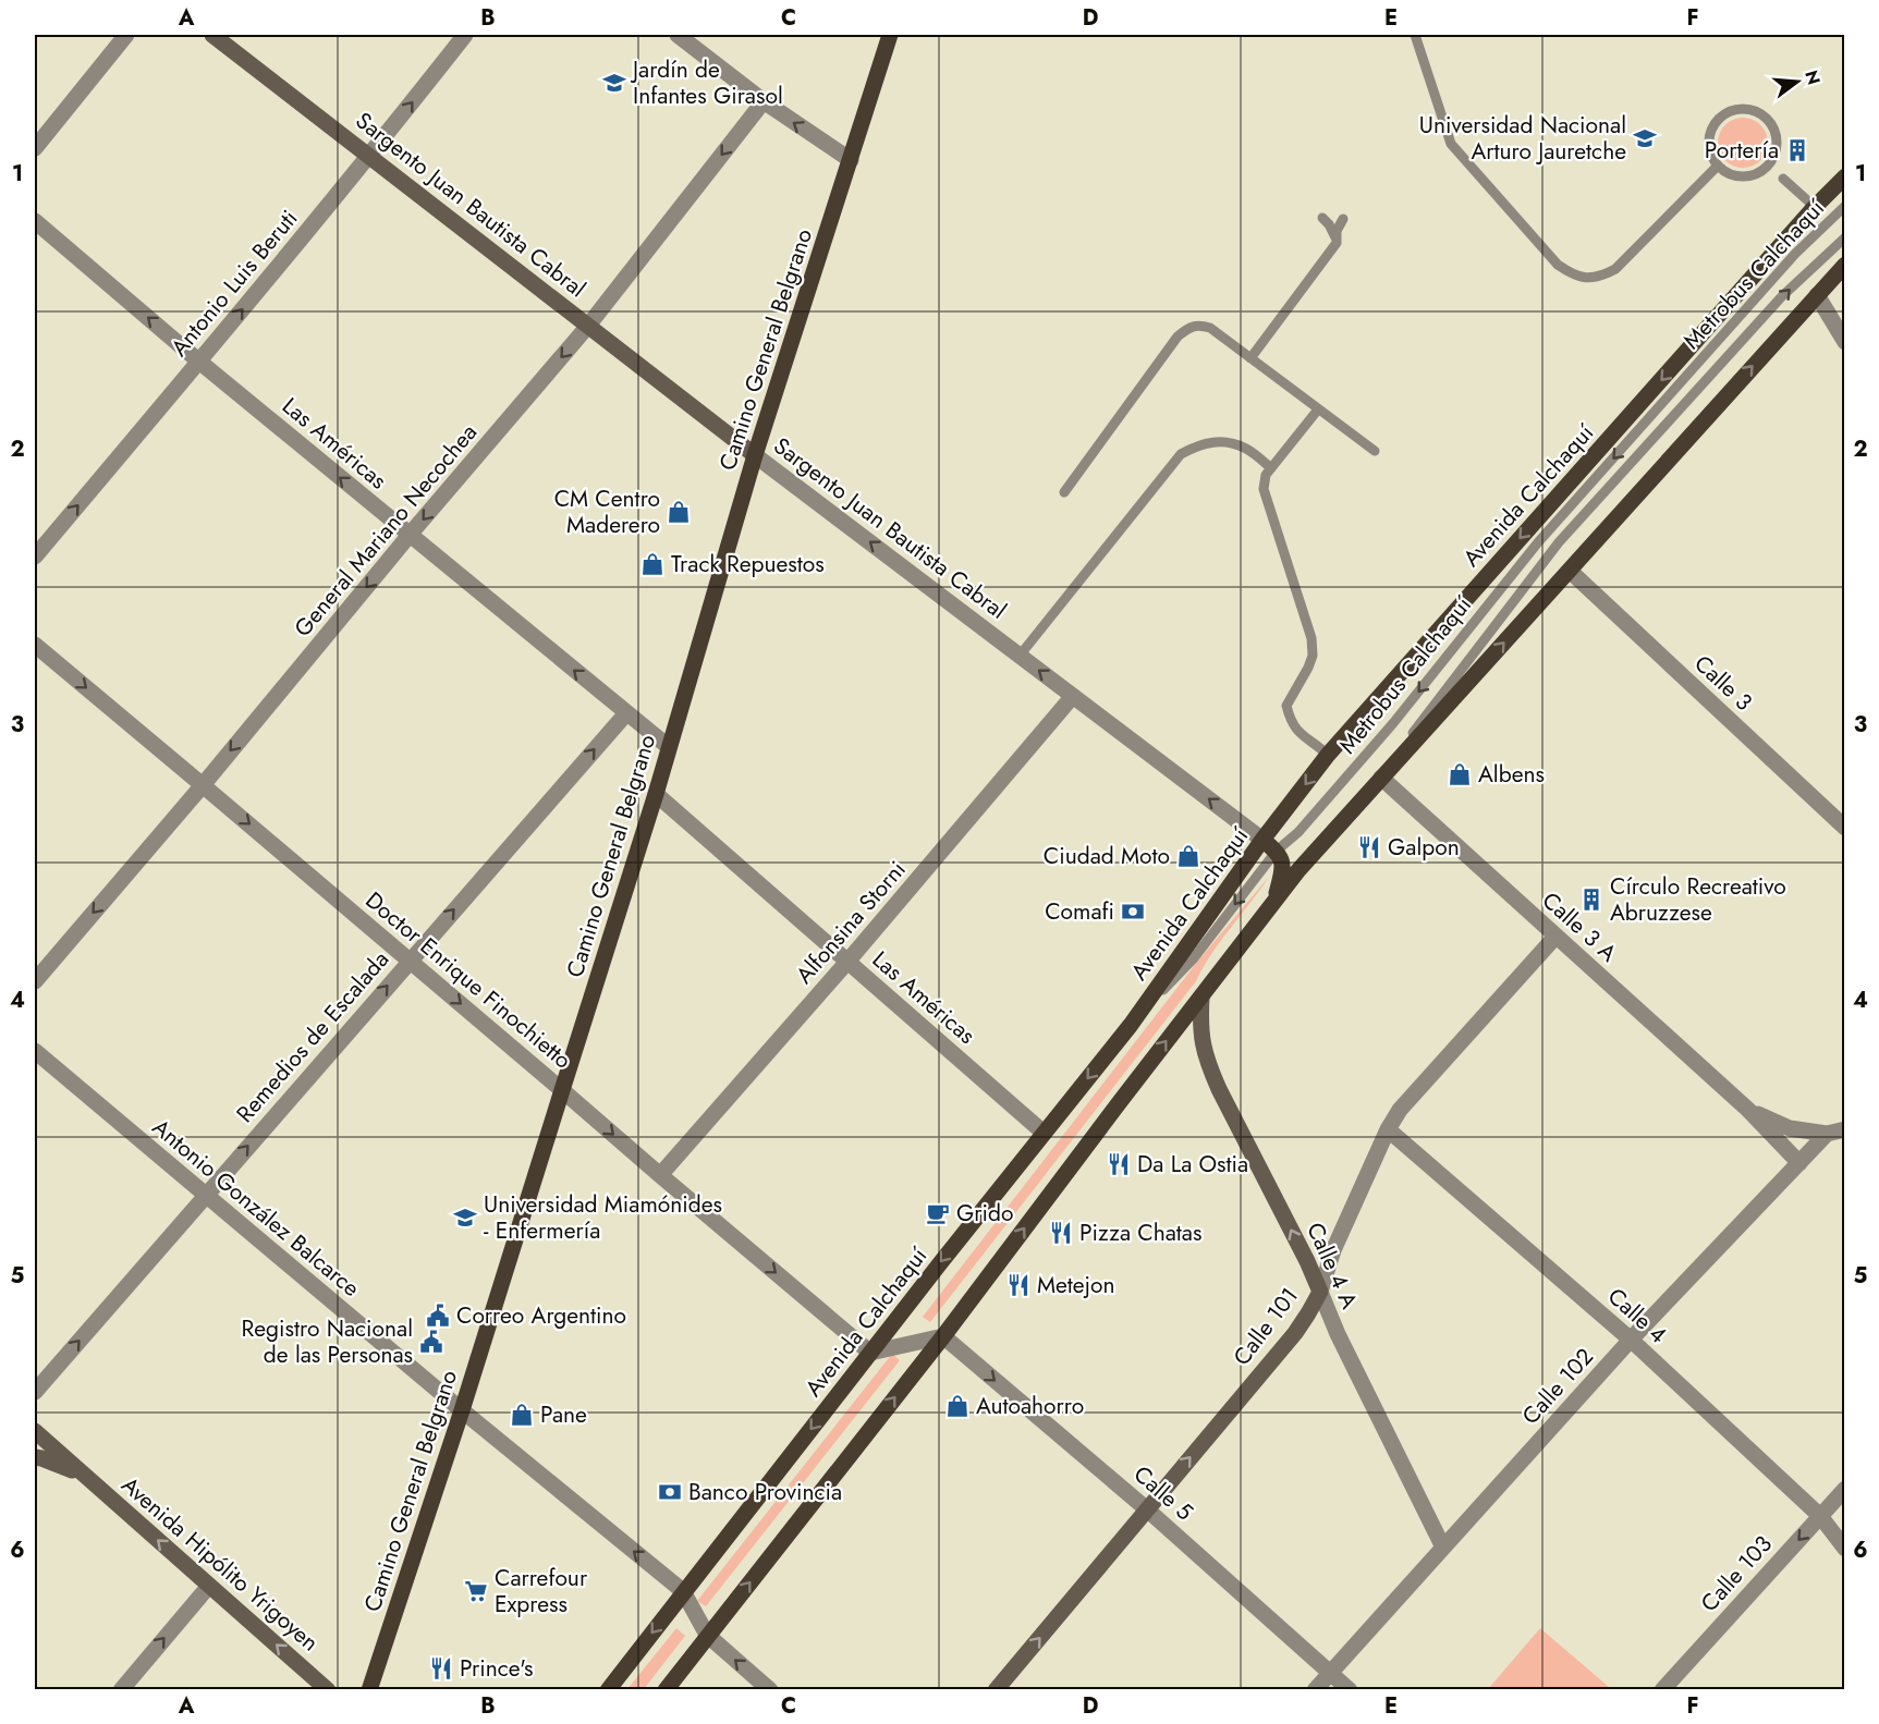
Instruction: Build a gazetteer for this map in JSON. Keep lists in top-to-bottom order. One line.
{"streets":{"main road":["Camino General Belgrano","Avenida Calchaquí"],"street":["Sargento Juan Bautista Cabral","Antonio Luis Beruti","Las Américas","General Mariano Necochea","Calle 3","Alfonsina Storni","Calle 3 A","Doctor Enrique Finochietto","Remedios de Escalada","Antonio González Balcarce","Calle 4 A","Calle 4","Calle 101","Calle 102","Calle 5","Avenida Hipólito Yrigoyen","Calle 103"],"lane":["Metrobus Calchaquí"]},"crossings":[["Sargento Juan Bautista Cabral","Metrobus Calchaquí"],["Sargento Juan Bautista Cabral","Antonio Luis Beruti"],["Sargento Juan Bautista Cabral","Camino General Belgrano"],["Sargento Juan Bautista Cabral","Avenida Calchaquí"],["Sargento Juan Bautista Cabral","General Mariano Necochea"],["Sargento Juan Bautista Cabral","Alfonsina Storni"],["Metrobus Calchaquí","Avenida Calchaquí"],["Metrobus Calchaquí","Calle 3 A"],["Antonio Luis Beruti","Las Américas"],["Camino General Belgrano","Las Américas"],["Camino General Belgrano","Doctor Enrique Finochietto"],["Camino General Belgrano","Antonio González Balcarce"],["Las Américas","Avenida Calchaquí"],["Las Américas","General Mariano Necochea"],["Las Américas","Alfonsina Storni"],["Las Américas","Remedios de Escalada"],["Avenida Calchaquí","Doctor Enrique Finochietto"],["Avenida Calchaquí","Antonio González Balcarce"],["General Mariano Necochea","Doctor Enrique Finochietto"],["Alfonsina Storni","Doctor Enrique Finochietto"],["Calle 3 A","Calle 101"],["Calle 3 A","Calle 102"],["Doctor Enrique Finochietto","Remedios de Escalada"],["Remedios de Escalada","Antonio González Balcarce"],["Calle 4 A","Calle 101"],["Calle 4 A","Calle 102"],["Calle 4","Calle 101"],["Calle 4","Calle 102"],["Calle 4","Calle 103"],["Calle 101","Calle 5"],["Calle 102","Calle 5"]],"one_way":["Sargento Juan Bautista Cabral","Antonio Luis Beruti","Las Américas","General Mariano Necochea","Doctor Enrique Finochietto","Remedios de Escalada","Calle 4 A","Calle 101","Calle 5","Avenida Hipólito Yrigoyen","Calle 103"],"places":{"school or university":["Jardín de Infantes Girasol","Universidad Nacional Arturo Jauretche","Universidad Miamónides - Enfermería"],"building":["Portería","Círculo Recreativo Abruzzese"],"shop":["CM Centro Maderero","Track Repuestos","Albens","Ciudad Moto","Autoahorro","Pane"],"restaurant":["Galpon","Da La Ostia","Pizza Chatas","Metejon","Prince's"],"bank":["Comafi","Banco Provincia"],"cafe":["Grido"],"public building":["Correo Argentino","Registro Nacional de las Personas"],"supermarket":["Carrefour Express"]},"north":"right","grid":{"columns":["A","B","C","D","E","F"],"rows":["1","2","3","4","5","6"]}}
